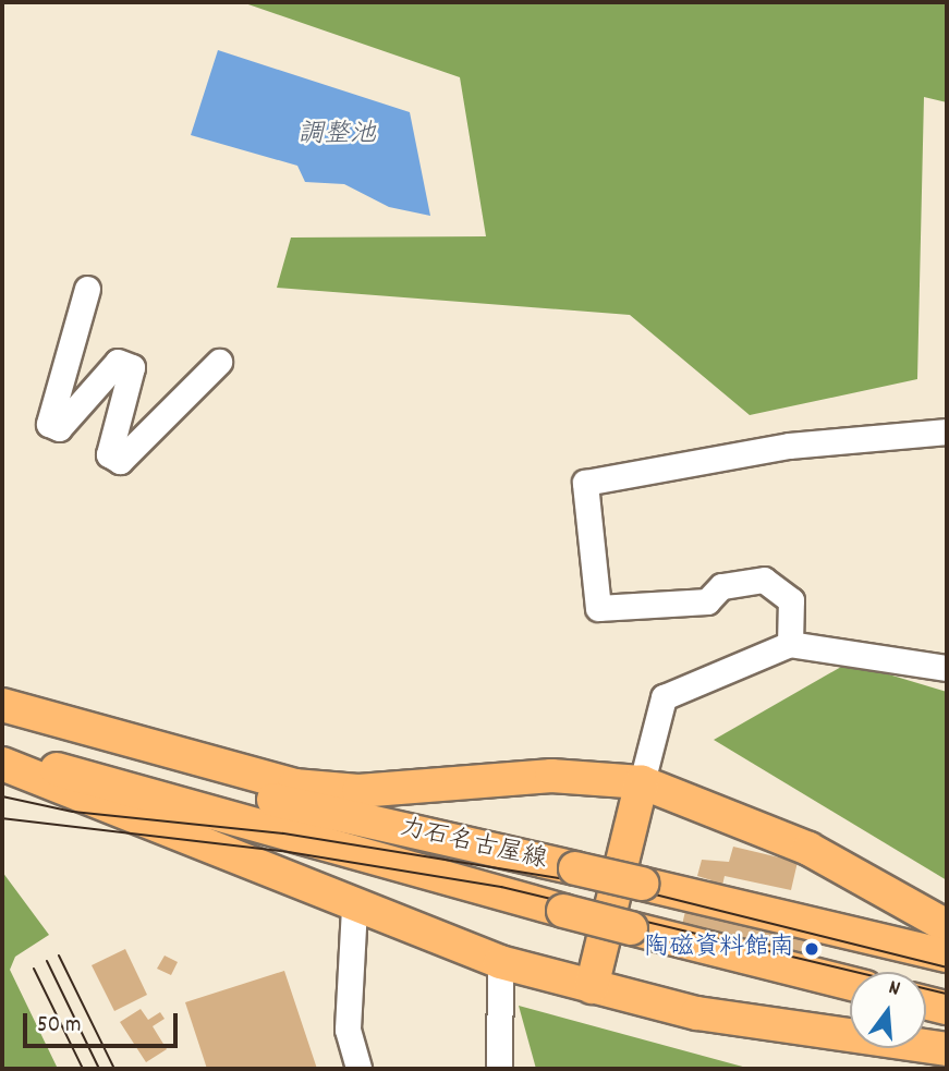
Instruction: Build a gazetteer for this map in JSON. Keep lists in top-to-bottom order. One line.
{"streets":{"main road":["力石名古屋線"]},"water":["調整池"],"places":["陶磁資料館南"],"scale_bar":"50 m","north":"top"}
